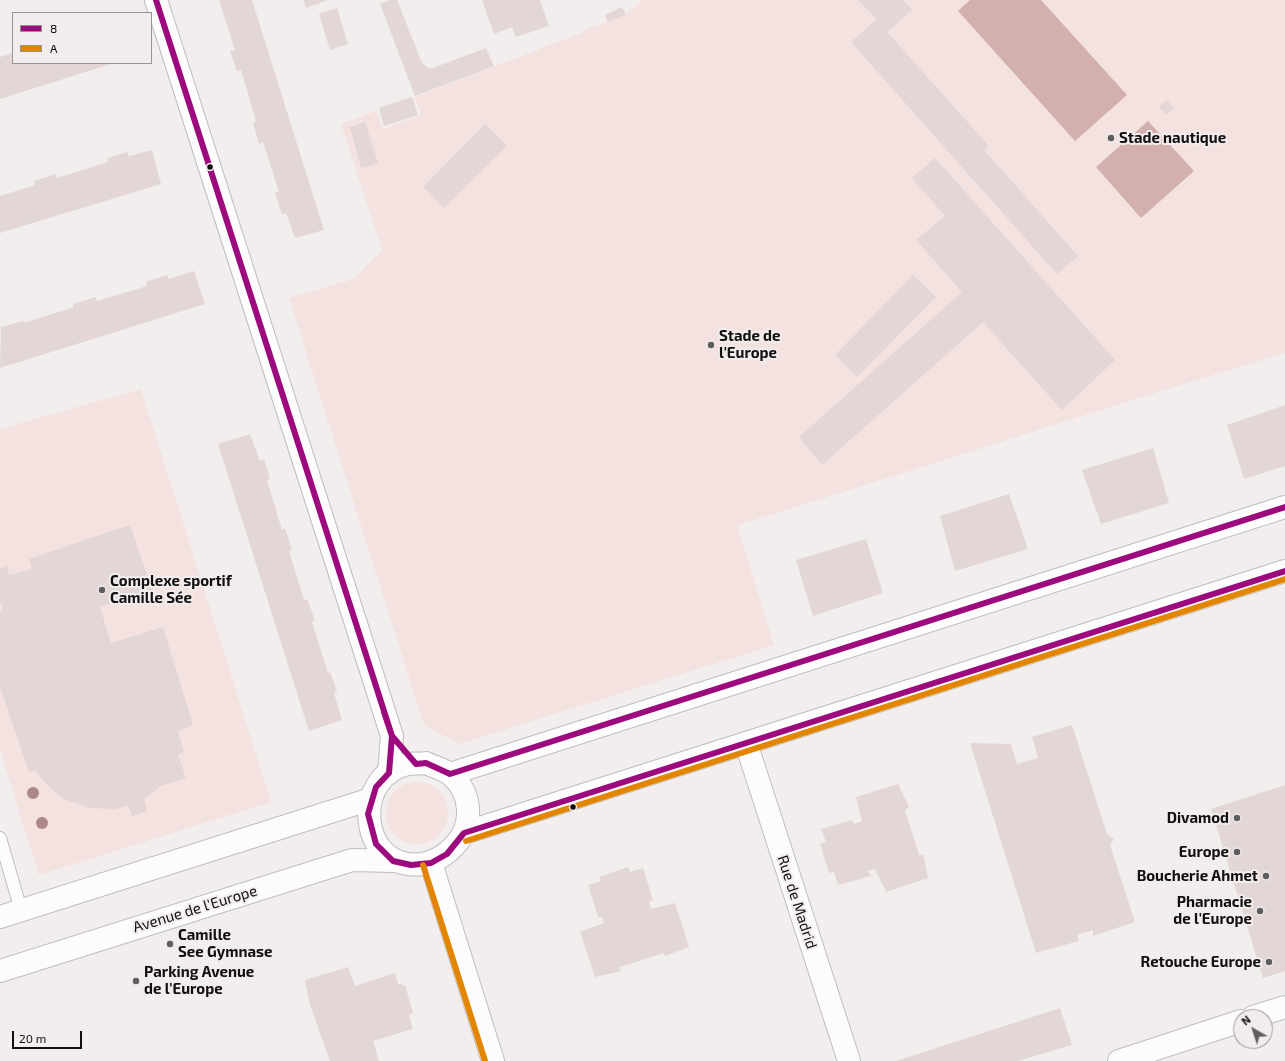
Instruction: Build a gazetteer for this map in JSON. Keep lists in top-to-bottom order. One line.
{"streets":{"main road":["Rue de Madrid","Avenue de l'Europe"]},"places":["Stade nautique","Stade de l'Europe","Complexe sportif Camille Sée","Divamod","Europe","Boucherie Ahmet","Pharmacie de l'Europe","Camille See Gymnase","Retouche Europe","Parking Avenue de l'Europe"],"lines":["transit line 8","transit line A"],"legend":["8","A"],"scale_bar":"20 m","north":"top left"}
